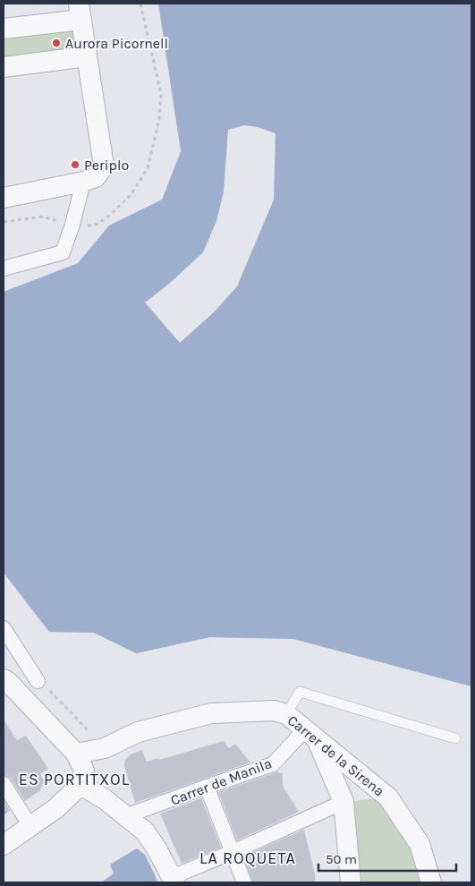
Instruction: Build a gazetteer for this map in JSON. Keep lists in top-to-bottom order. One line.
{"streets":{"street":["Carrer de la Sirena","Carrer de Manila"]},"crossings":[["Carrer de la Sirena","Carrer de Manila"]],"districts":["ES PORTITXOL","LA ROQUETA"],"places":["Aurora Picornell","Periplo"],"scale_bar":"50 m"}
